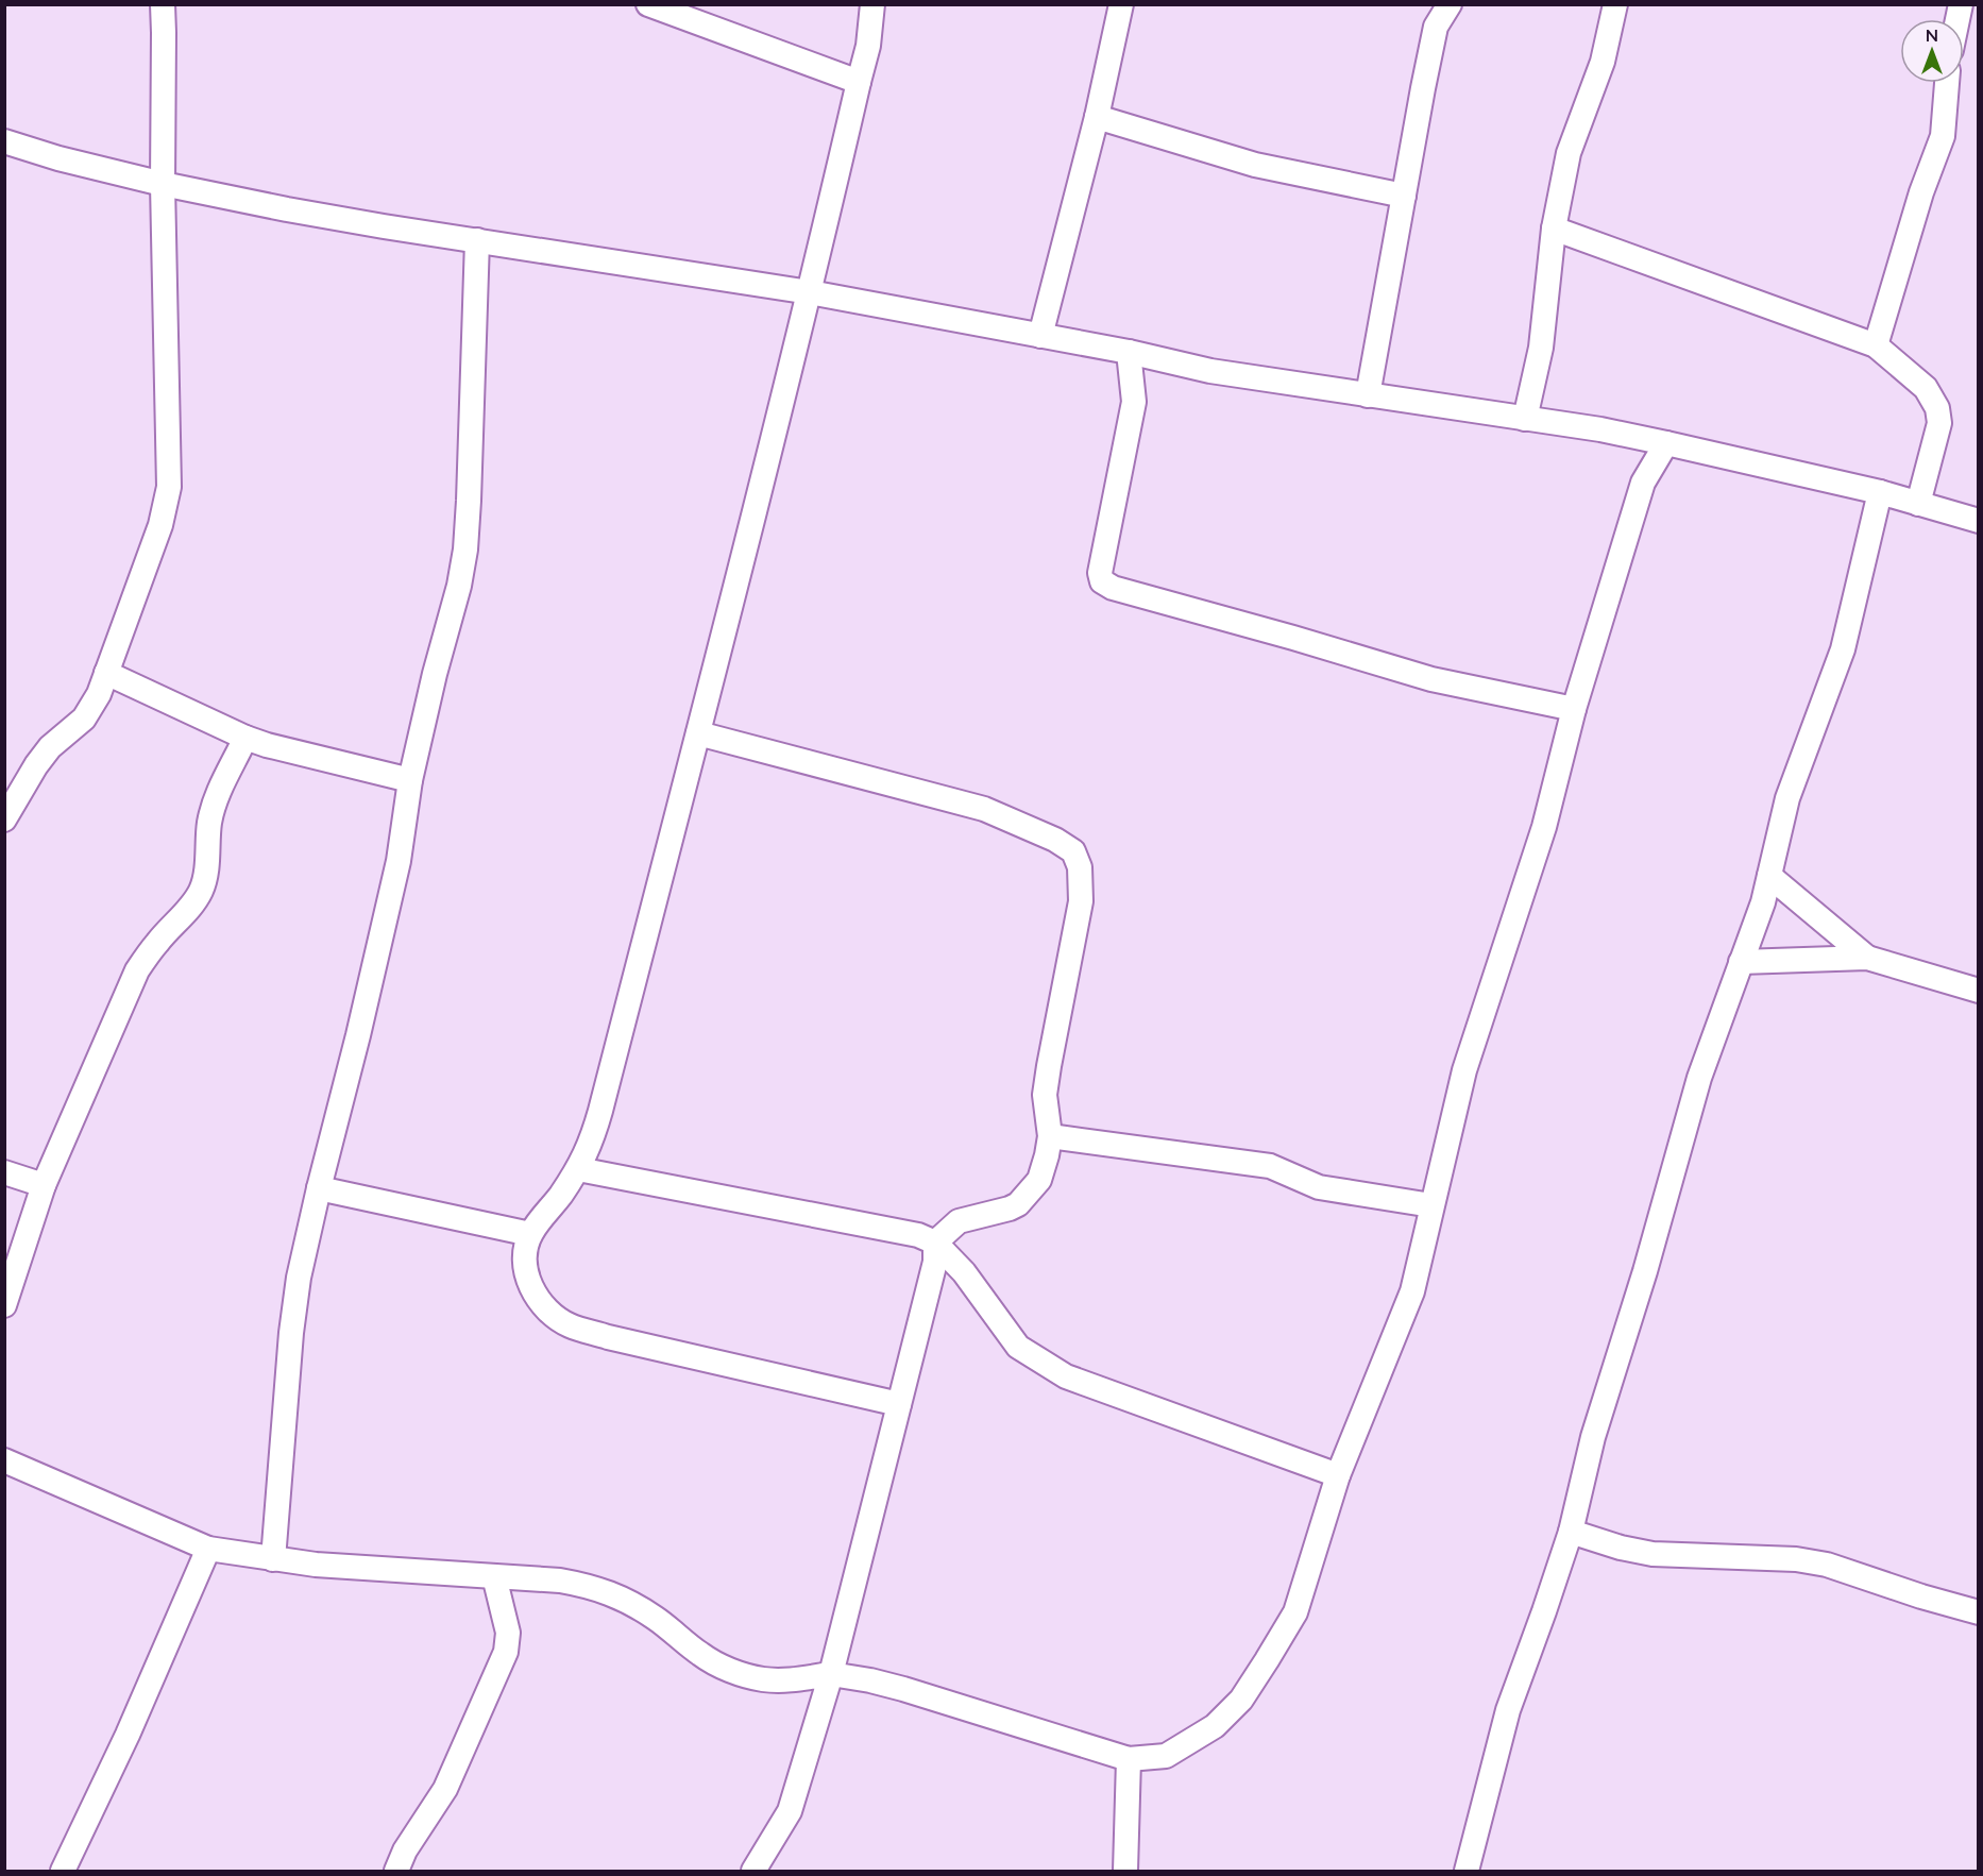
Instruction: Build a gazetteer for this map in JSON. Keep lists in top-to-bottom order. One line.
{"north":"top"}
